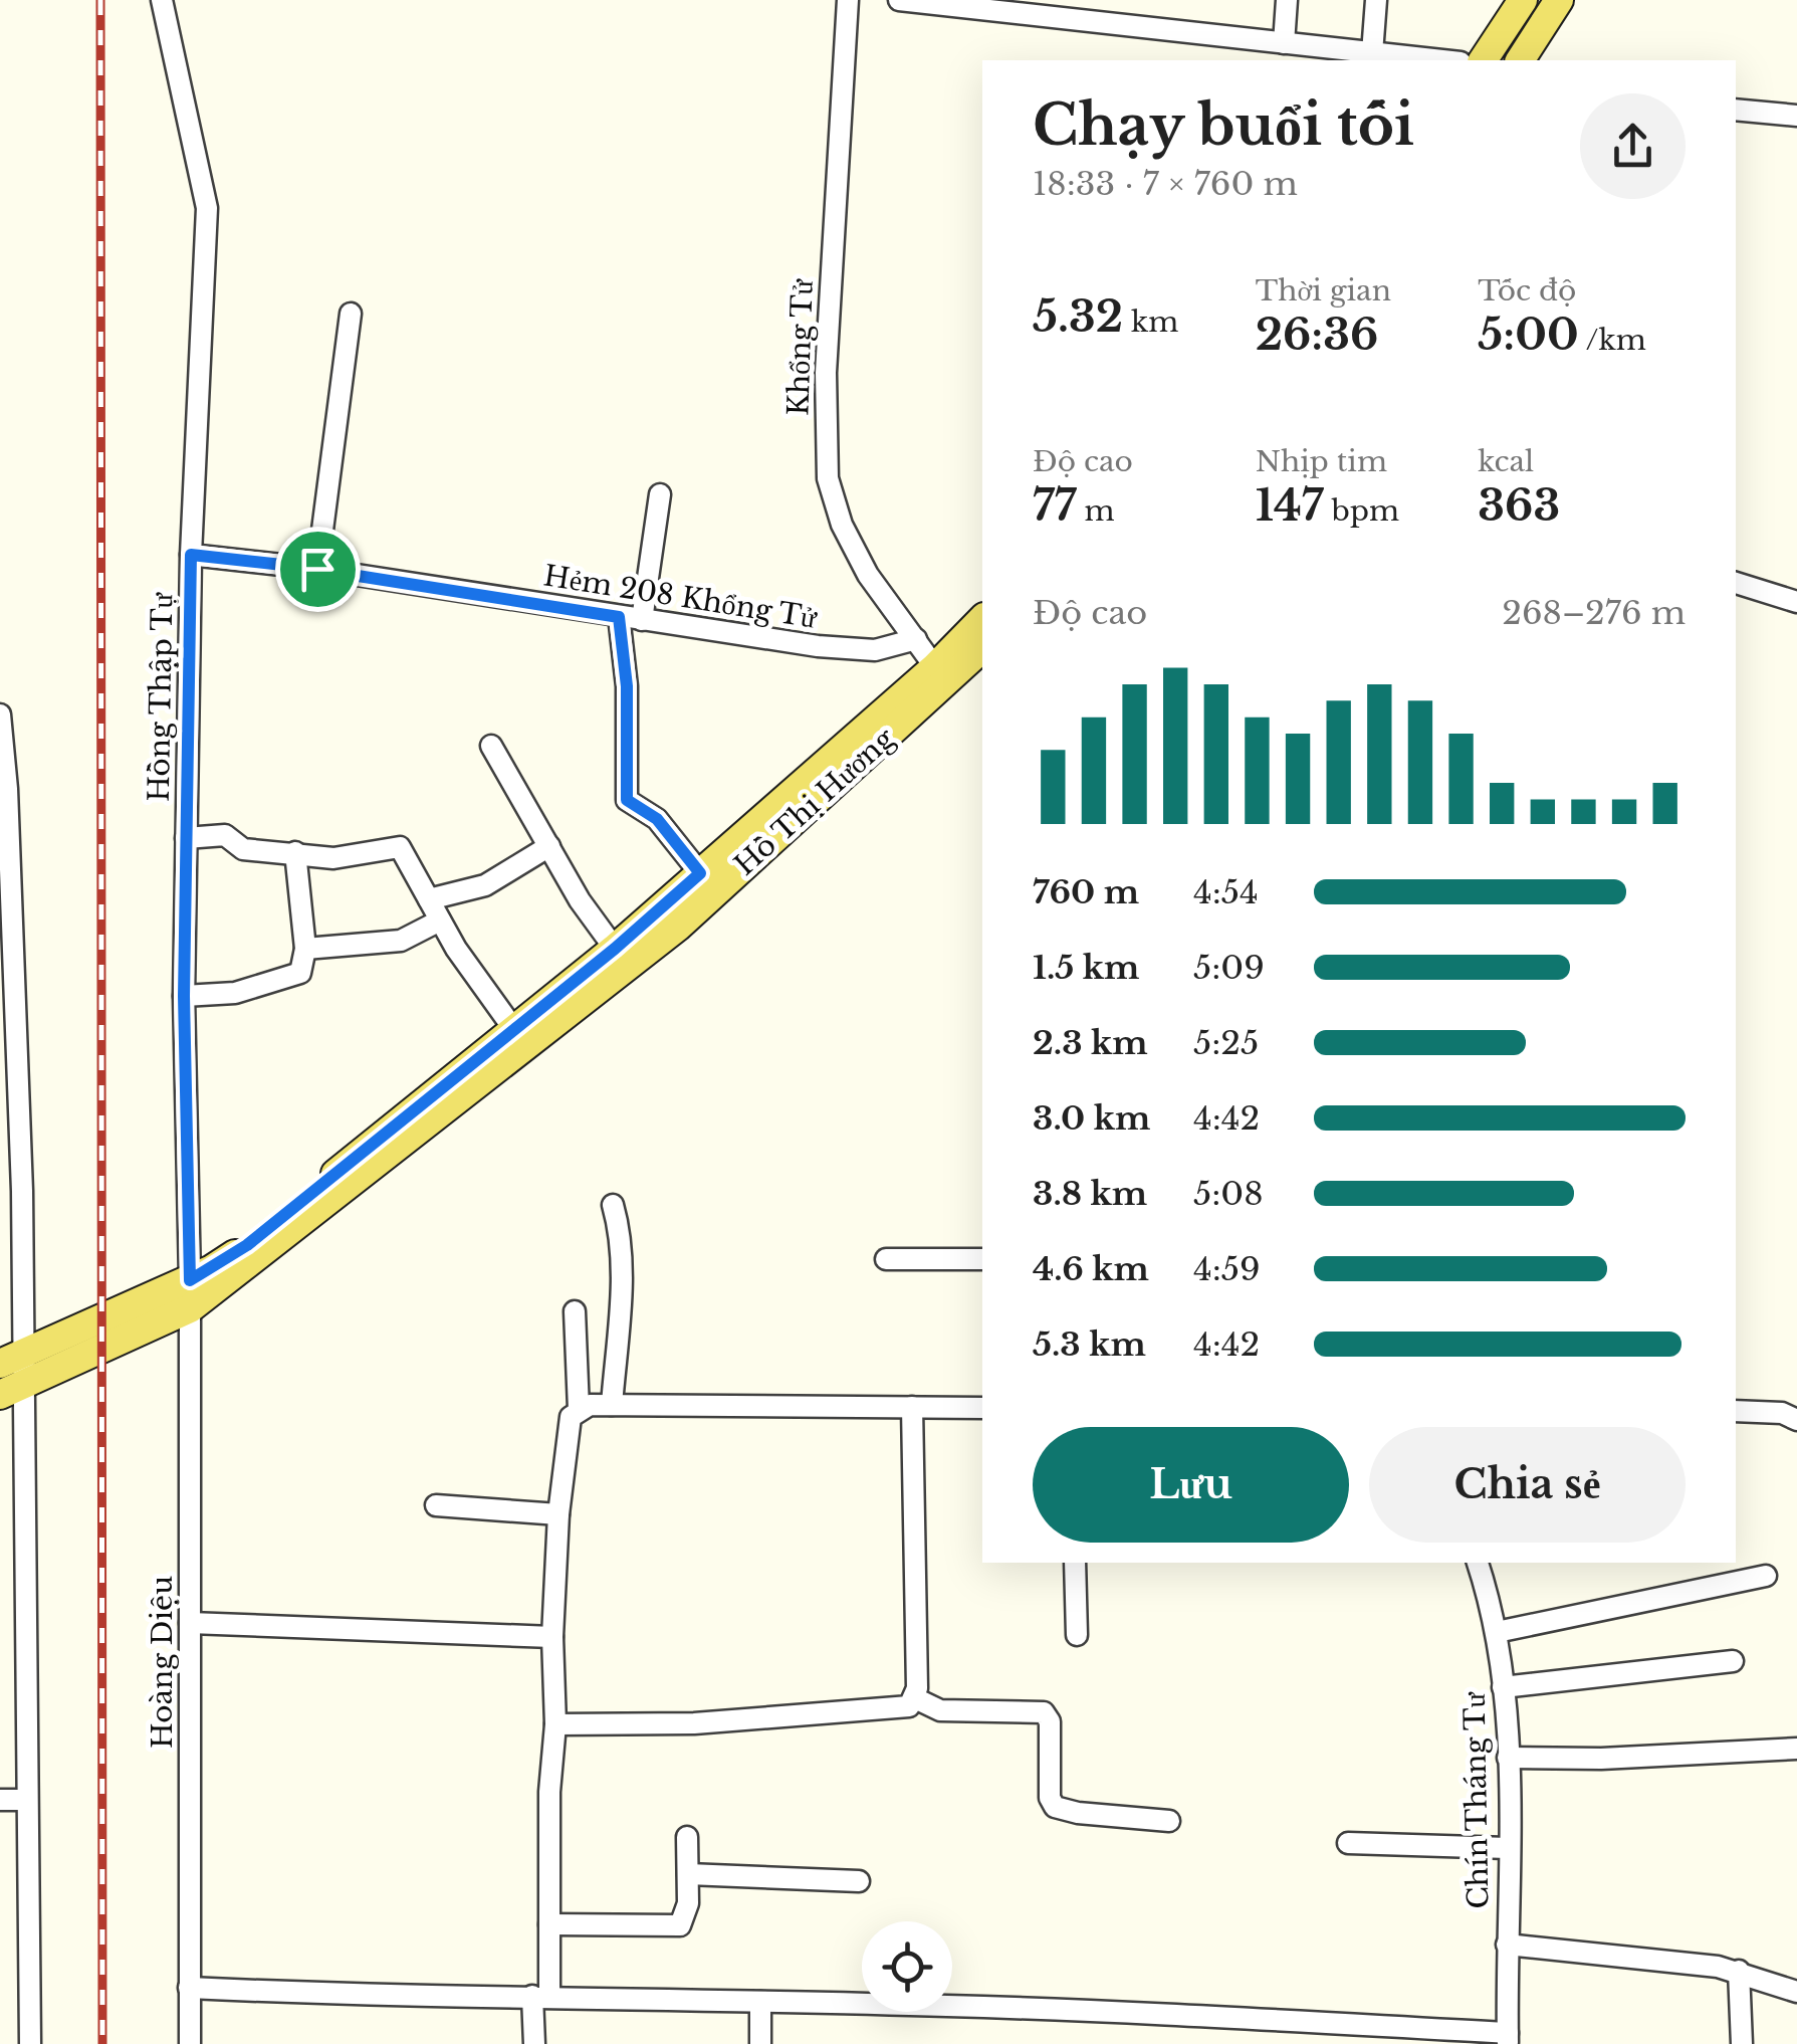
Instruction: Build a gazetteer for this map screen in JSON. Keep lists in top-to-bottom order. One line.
{"streets":{"main road":["Hồ Thị Hương"],"street":["Khổng Tử","Hẻm 208 Khổng Tử","Hồng Thập Tự","Hoàng Diệu","Chín Tháng Tư"]},"crossings":[["Khổng Tử","Hẻm 208 Khổng Tử"],["Khổng Tử","Hồ Thị Hương"],["Hẻm 208 Khổng Tử","Hồng Thập Tự"],["Hồng Thập Tự","Hồ Thị Hương"],["Hồng Thập Tự","Hoàng Diệu"],["Hồ Thị Hương","Hoàng Diệu"]],"page":{"heading":["Chạy buổi tối","18:33 · 7 × 760 m"],"stats":[["5.32 km"],["Thời gian","26:36"],["Tốc độ","5:00 /km"],["Độ cao","77 m"],["Nhịp tim","147 bpm"],["kcal","363"]],"chart":["Độ cao","268–276 m"],"list":[{"name":"760 m","note":"4:54"},{"name":"1.5 km","note":"5:09"},{"name":"2.3 km","note":"5:25"},{"name":"3.0 km","note":"4:42"},{"name":"3.8 km","note":"5:08"},{"name":"4.6 km","note":"4:59"},{"name":"5.3 km","note":"4:42"}],"buttons":["Lưu","Chia sẻ"]}}
